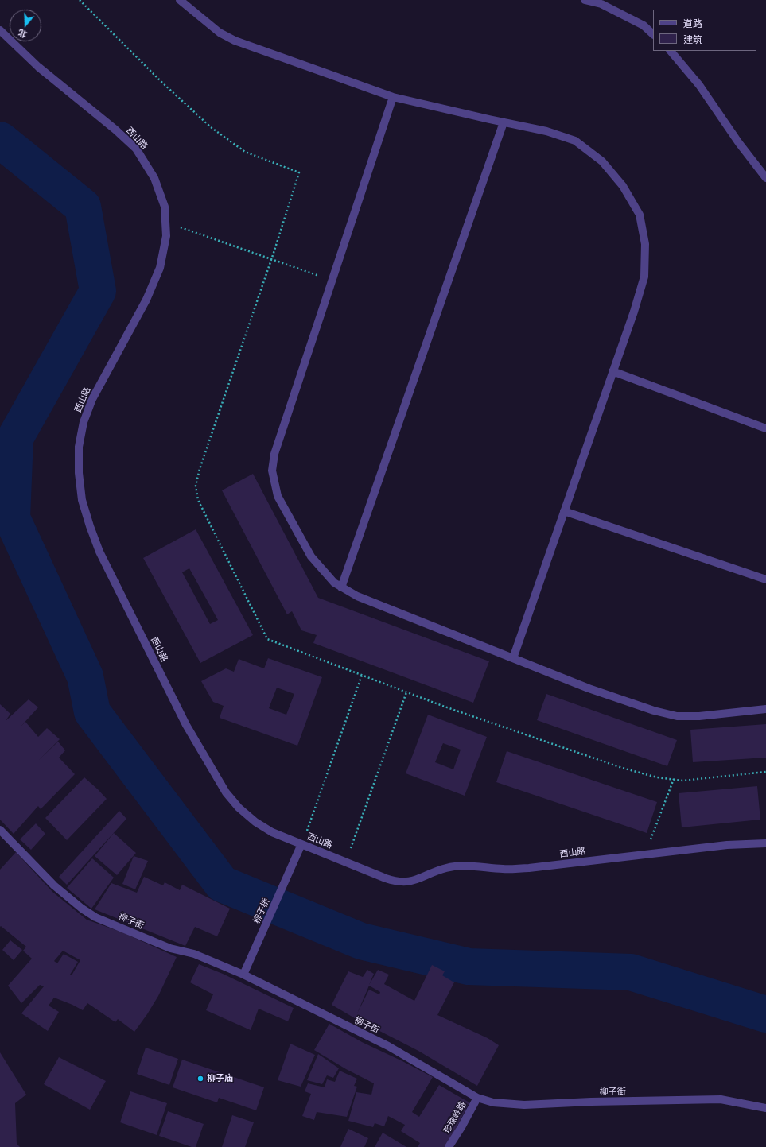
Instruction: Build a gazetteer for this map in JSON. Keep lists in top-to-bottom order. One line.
{"streets":{"street":["西山路","柳子桥","柳子街","珍珠岭路"]},"crossings":[["西山路","柳子桥"],["柳子桥","柳子街"],["柳子街","珍珠岭路"]],"places":["柳子庙"],"legend":["道路","建筑"],"north":"bottom"}
